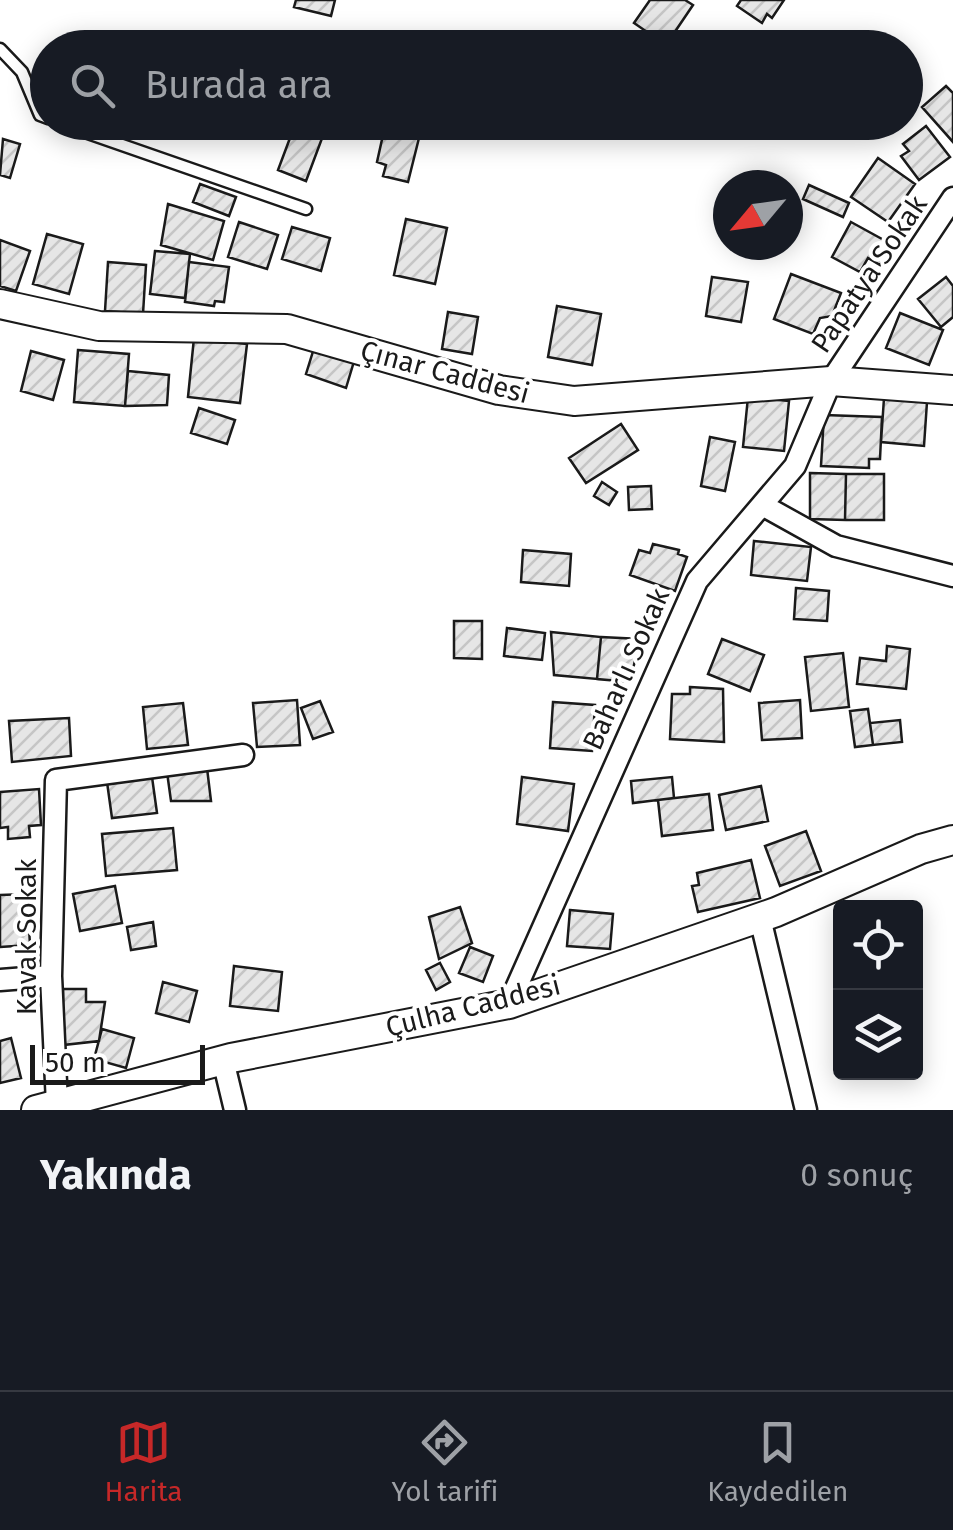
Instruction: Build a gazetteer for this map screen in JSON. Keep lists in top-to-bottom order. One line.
{"streets":{"street":["Papatya Sokak","Çınar Caddesi","Baharlı Sokak","Kavak Sokak","Çulha Caddesi"]},"crossings":[["Papatya Sokak","Çınar Caddesi"],["Papatya Sokak","Baharlı Sokak"],["Çınar Caddesi","Baharlı Sokak"],["Baharlı Sokak","Çulha Caddesi"],["Kavak Sokak","Çulha Caddesi"]],"scale_bar":"50 m","north":"bottom left","page":{"search":"Burada ara","scale":"50 m","heading":["Yakında","0 sonuç"],"nav":["Harita","Yol tarifi","Kaydedilen"]}}
